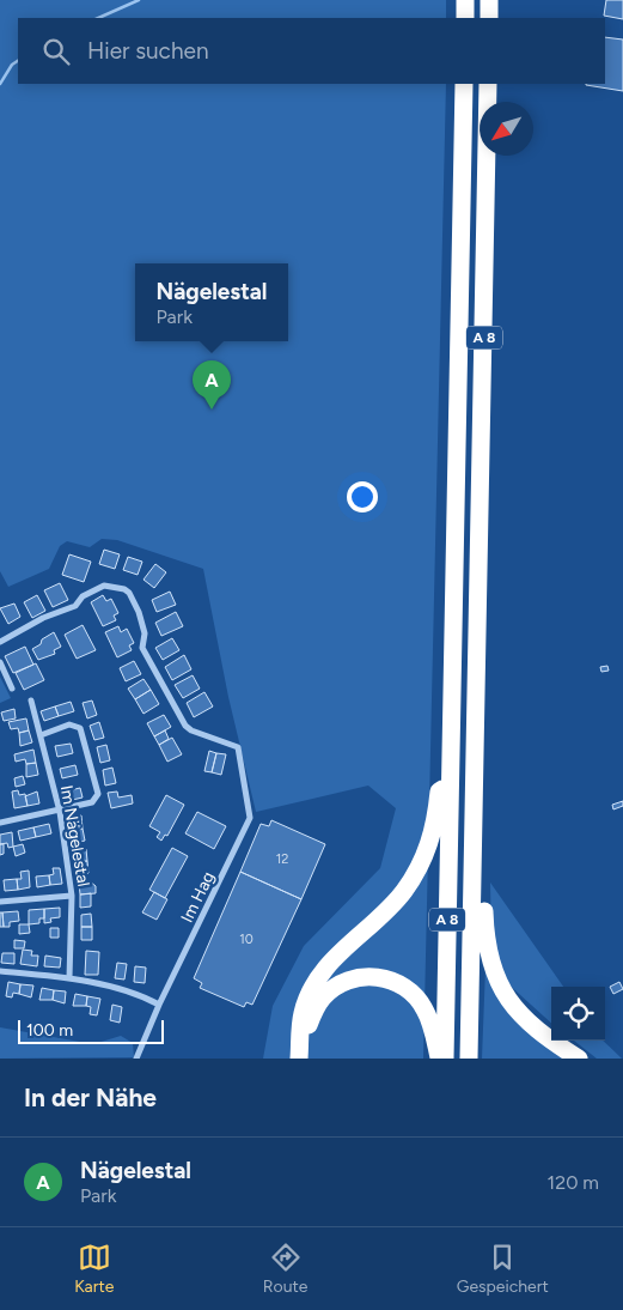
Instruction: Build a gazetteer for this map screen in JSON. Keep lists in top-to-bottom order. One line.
{"streets":{"highway":["A 8"],"street":["Im Nägelestal","Im Hag"]},"house_numbers":["12","10"],"scale_bar":"100 m","north":"bottom left","page":{"search":"Hier suchen","popup":["Nägelestal","Park"],"pins":"A","scale":"100 m","heading":"In der Nähe","list":[{"mark":"A","name":"Nägelestal","note":"Park","value":"120 m"}],"nav":["Karte","Route","Gespeichert"]}}
